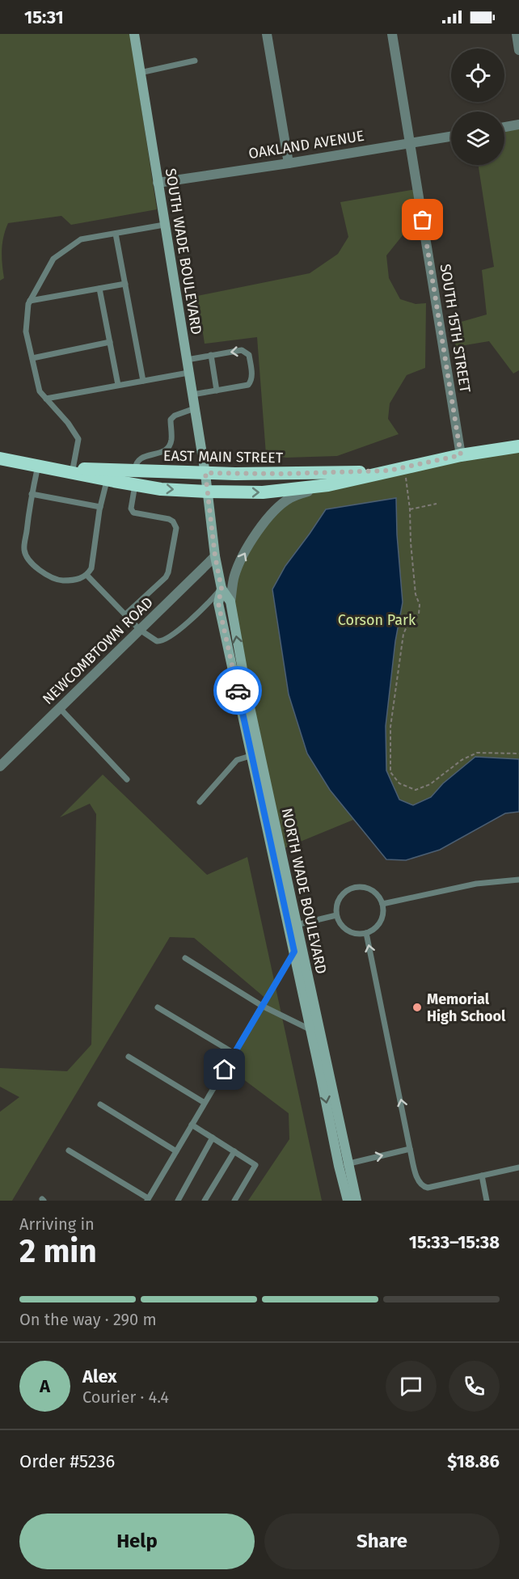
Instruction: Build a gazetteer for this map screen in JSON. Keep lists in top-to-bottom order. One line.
{"streets":{"highway":["EAST MAIN STREET"],"main road":["SOUTH WADE BOULEVARD","NORTH WADE BOULEVARD"],"street":["OAKLAND AVENUE","SOUTH 15TH STREET","NEWCOMBTOWN ROAD"]},"crossings":[["OAKLAND AVENUE","SOUTH WADE BOULEVARD"],["OAKLAND AVENUE","SOUTH 15TH STREET"],["SOUTH WADE BOULEVARD","EAST MAIN STREET"],["SOUTH WADE BOULEVARD","NORTH WADE BOULEVARD"],["SOUTH 15TH STREET","EAST MAIN STREET"],["EAST MAIN STREET","NORTH WADE BOULEVARD"],["NEWCOMBTOWN ROAD","NORTH WADE BOULEVARD"]],"parks":["Corson Park"],"places":["Memorial High School"],"page":{"status":"15:31","heading":["2 min","Arriving in","15:33–15:38"],"panel":["Alex","Courier · 4.4","Order #5236","$18.86"],"bar":"On the way · 290 m","round":"A","buttons":["Help","Share"]}}
